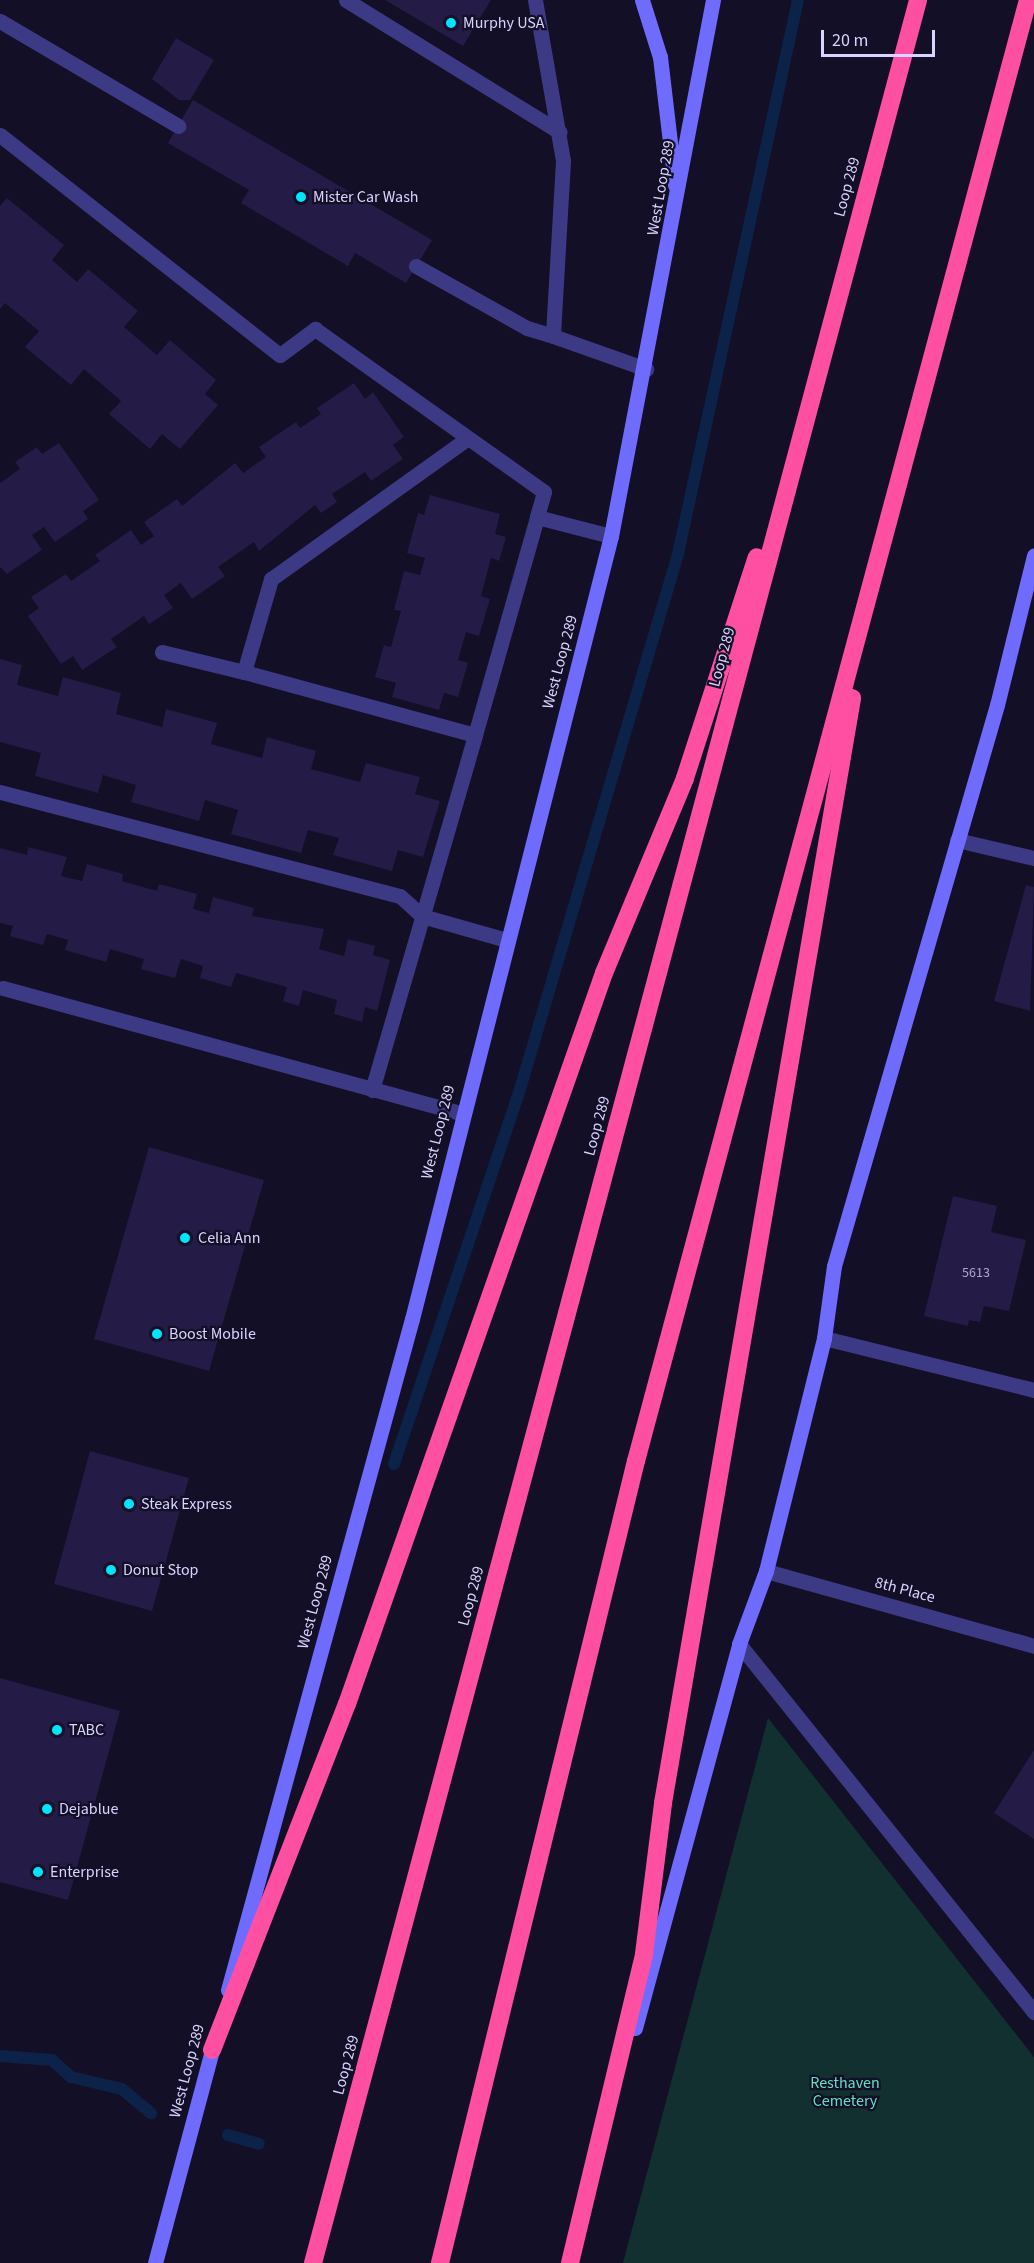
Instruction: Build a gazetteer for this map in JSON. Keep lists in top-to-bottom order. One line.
{"streets":{"highway":["Loop 289"],"main road":["West Loop 289"],"street":["8th Place"]},"parks":["Resthaven Cemetery"],"places":["Murphy USA","Mister Car Wash","Celia Ann","Boost Mobile","Steak Express","Donut Stop","TABC","Dejablue","Enterprise"],"house_numbers":["5613"],"scale_bar":"20 m"}
